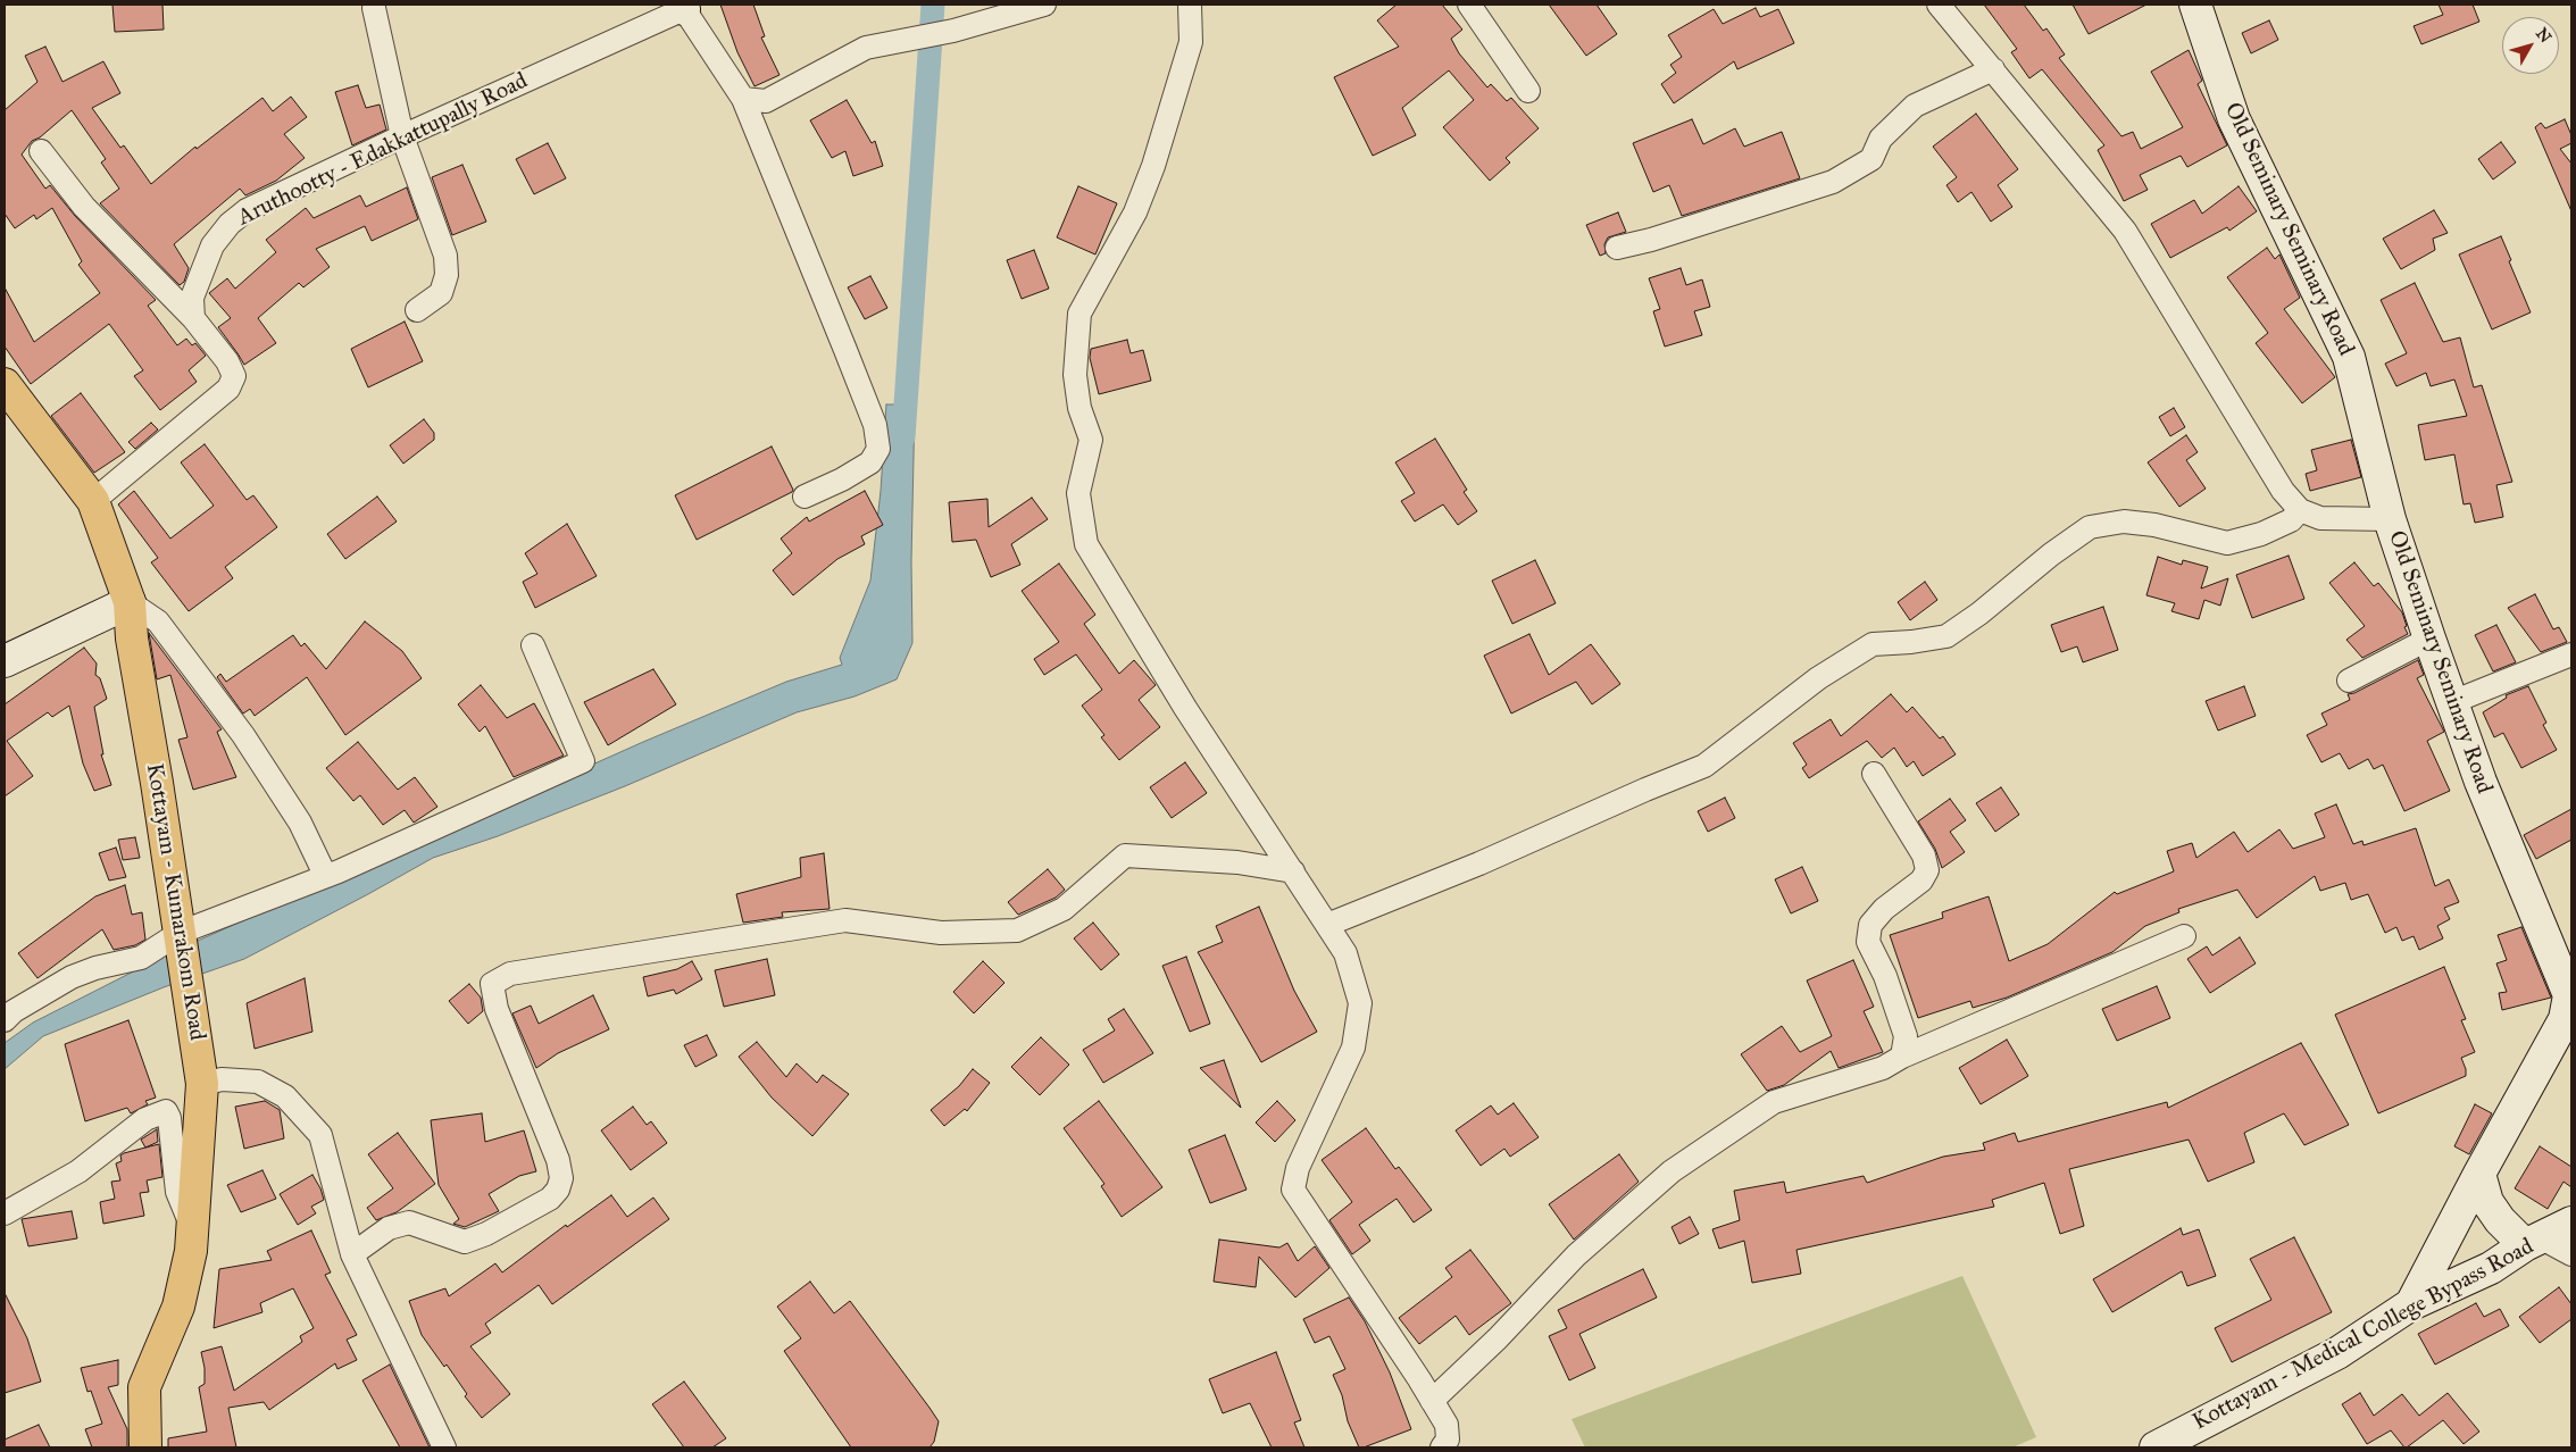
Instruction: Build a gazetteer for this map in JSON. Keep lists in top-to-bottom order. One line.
{"streets":{"main road":["Old Seminary Seminary Road","Kottayam - Kumarakom Road","Kottayam - Medical College Bypass Road"],"street":["Aruthootty - Edakkattupally Road"]},"crossings":[["Old Seminary Seminary Road","Kottayam - Medical College Bypass Road"]],"north":"top right"}
